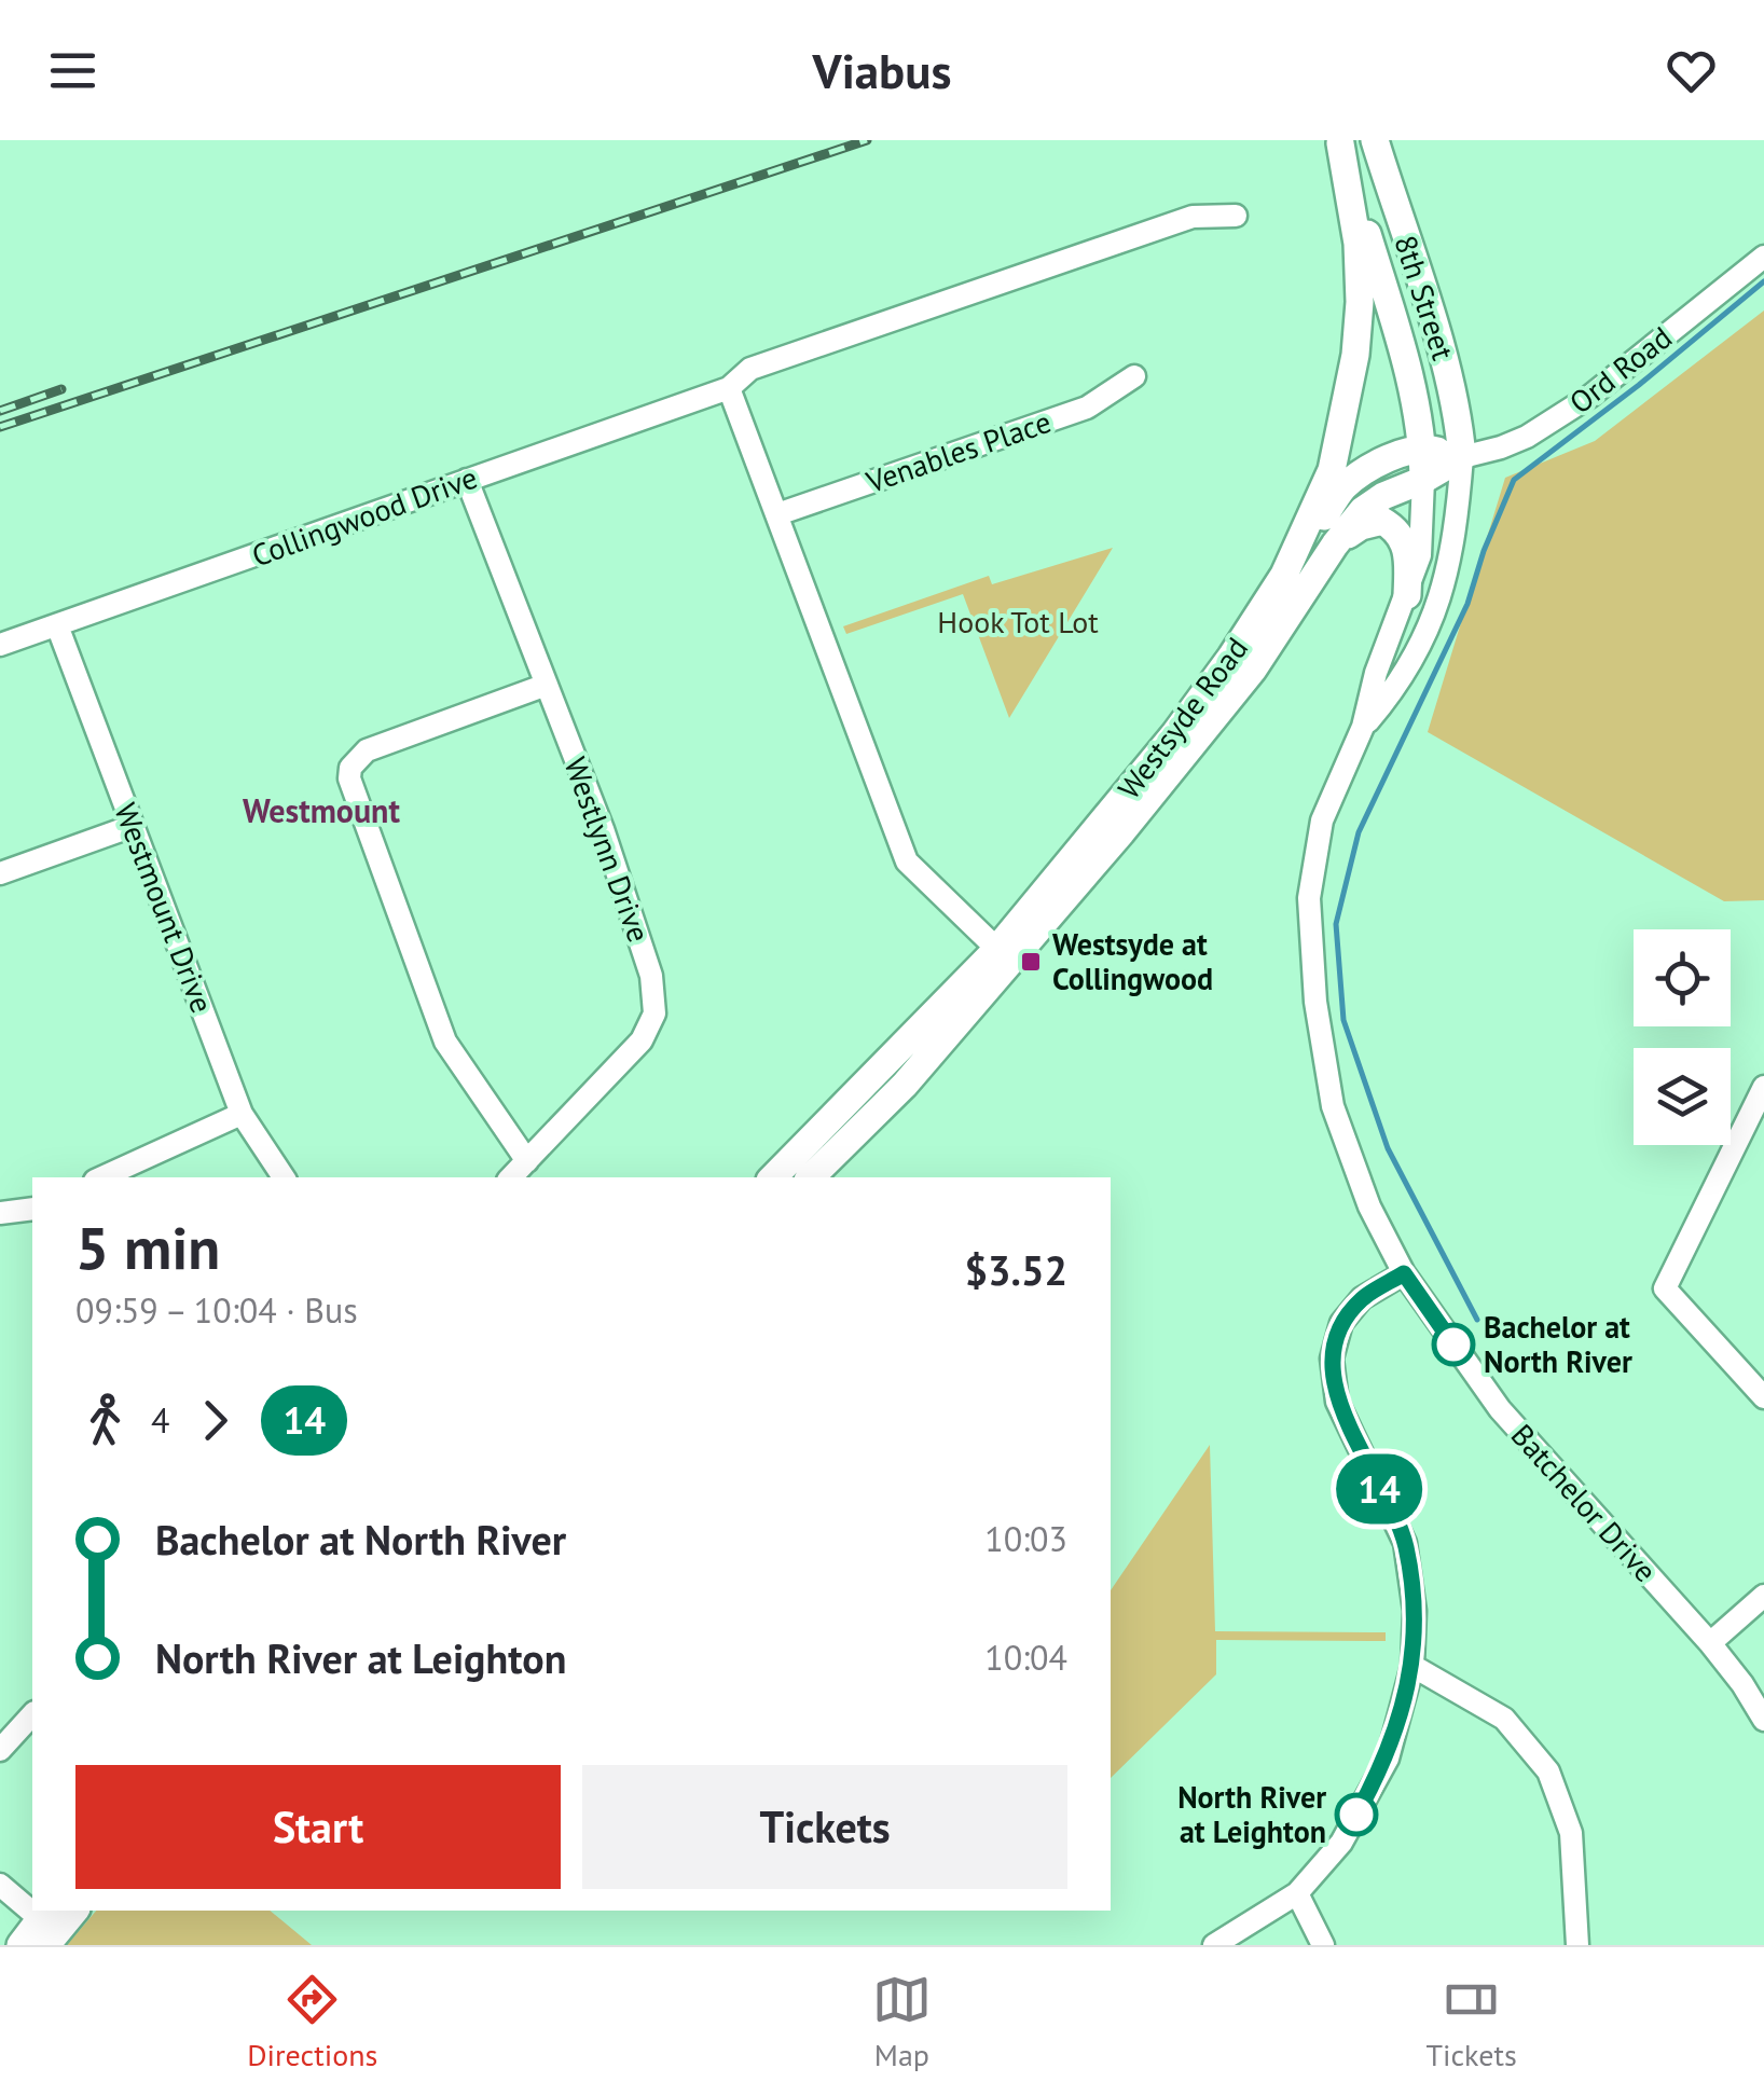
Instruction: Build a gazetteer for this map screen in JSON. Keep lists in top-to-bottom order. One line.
{"streets":{"main road":["8th Street","Westsyde Road","Batchelor Drive"],"street":["Ord Road","Venables Place","Collingwood Drive","Westlynn Drive","Westmount Drive"]},"crossings":[["8th Street","Ord Road"],["8th Street","Westsyde Road"],["8th Street","Batchelor Drive"],["Ord Road","Westsyde Road"],["Ord Road","Batchelor Drive"],["Collingwood Drive","Westlynn Drive"],["Collingwood Drive","Westmount Drive"],["Westsyde Road","Batchelor Drive"]],"districts":["Westmount"],"parks":["Hook Tot Lot"],"places":{"transit":["Westsyde at Collingwood"],"other":["Bachelor at North River","North River at Leighton"]},"lines":["bus line 14"],"page":{"header":"Viabus","on_map":"14","heading":["5 min","09:59 – 10:04 · Bus","$3.52"],"legs":["4","14"],"list":[{"name":"Bachelor at North River","value":"10:03"},{"name":"North River at Leighton","value":"10:04"}],"buttons":["Start","Tickets"],"tabs":["Directions","Map","Tickets"]}}
